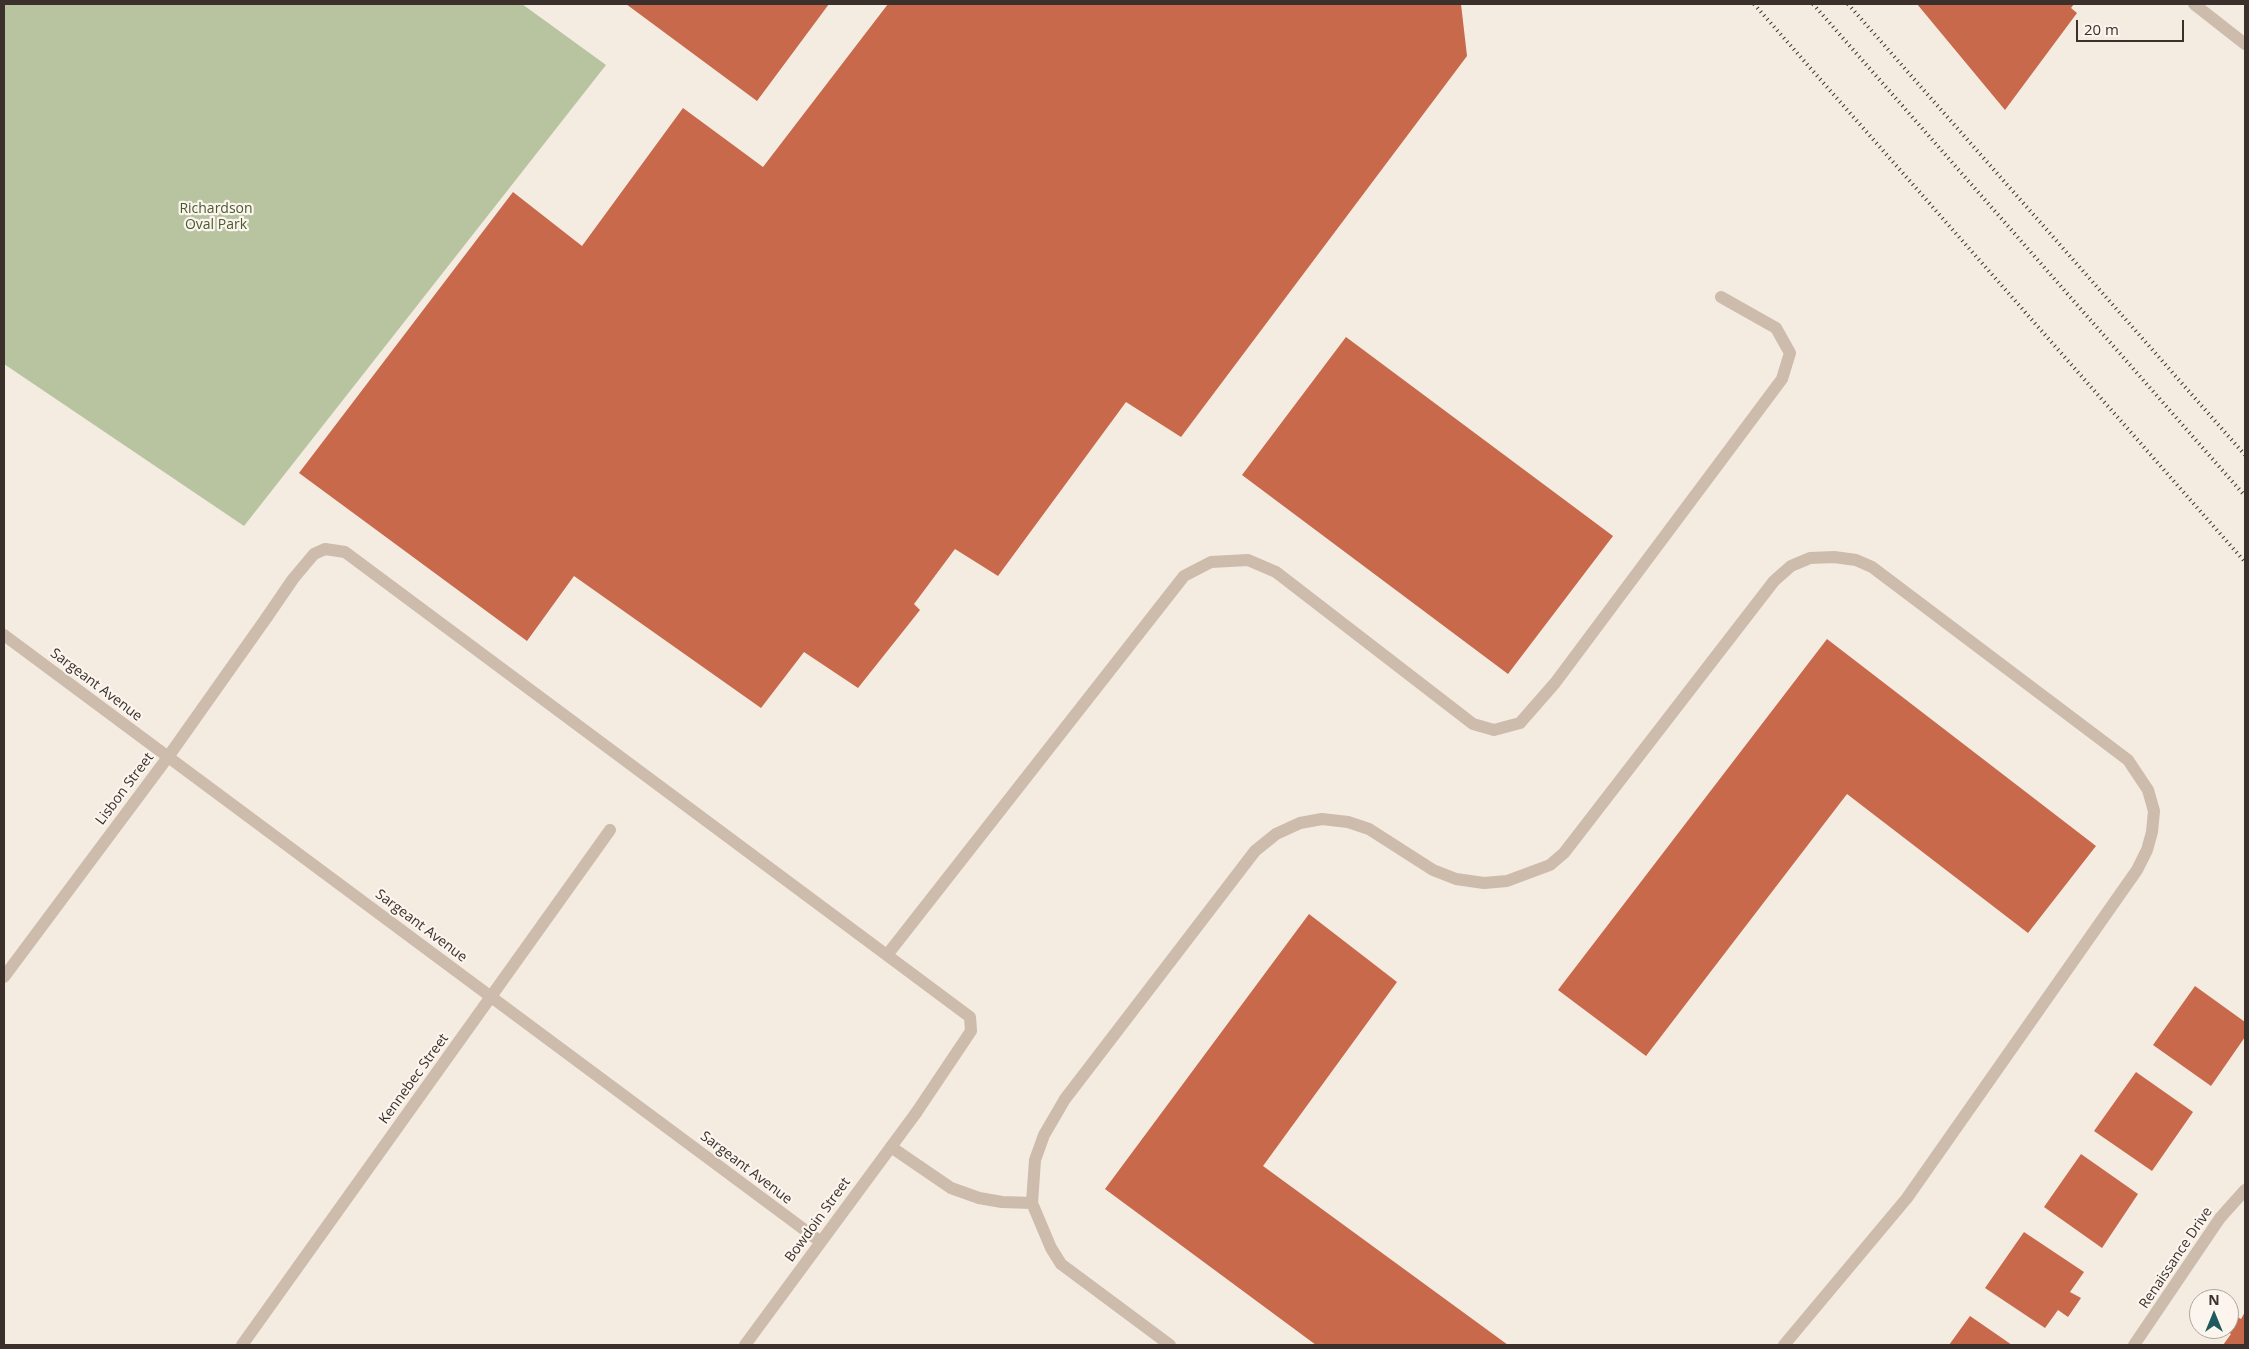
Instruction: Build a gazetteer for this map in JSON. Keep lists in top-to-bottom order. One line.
{"streets":{"street":["Sargeant Avenue","Lisbon Street","Kennebec Street","Bowdoin Street","Renaissance Drive"]},"crossings":[["Sargeant Avenue","Lisbon Street"],["Sargeant Avenue","Kennebec Street"],["Sargeant Avenue","Bowdoin Street"],["Lisbon Street","Bowdoin Street"]],"parks":["Richardson Oval Park"],"scale_bar":"20 m","north":"top"}
